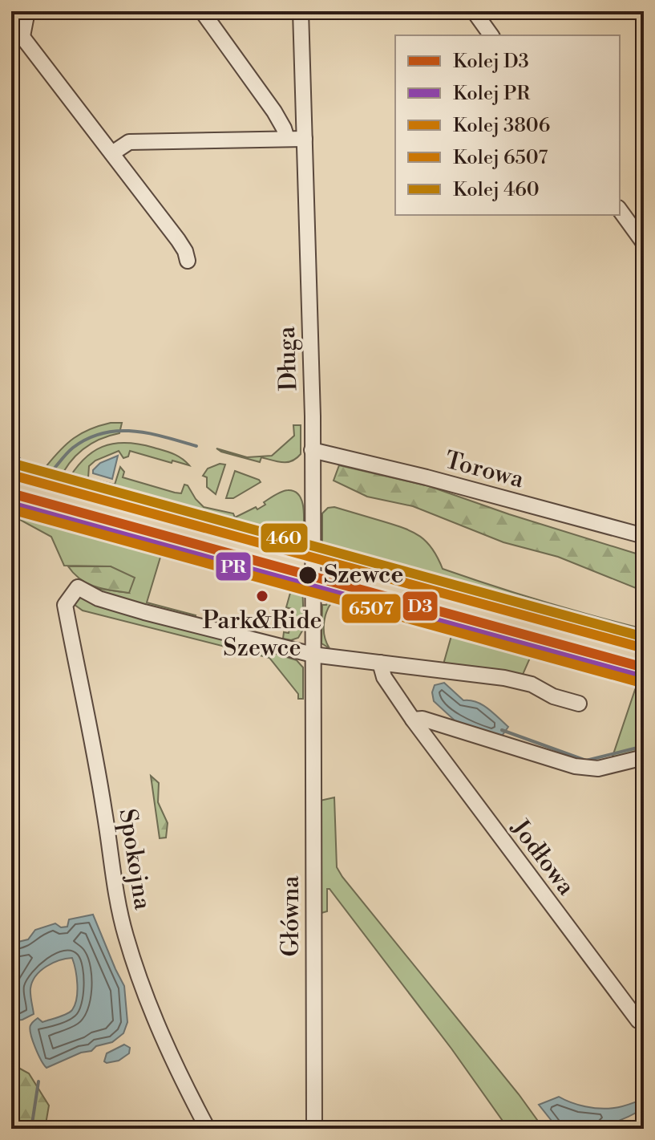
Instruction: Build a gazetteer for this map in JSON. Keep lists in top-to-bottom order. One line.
{"streets":{"street":["Długa","Torowa","Jodłowa","Spokojna","Główna"]},"crossings":[["Długa","Torowa"],["Długa","Spokojna"],["Długa","Główna"]],"places":["Szewce","Park&Ride Szewce"],"lines":["rail line 460","rail line 3806","rail line D3","rail line PR","rail line 6507"],"legend":["Kolej D3","Kolej PR","Kolej 3806","Kolej 6507","Kolej 460"]}
